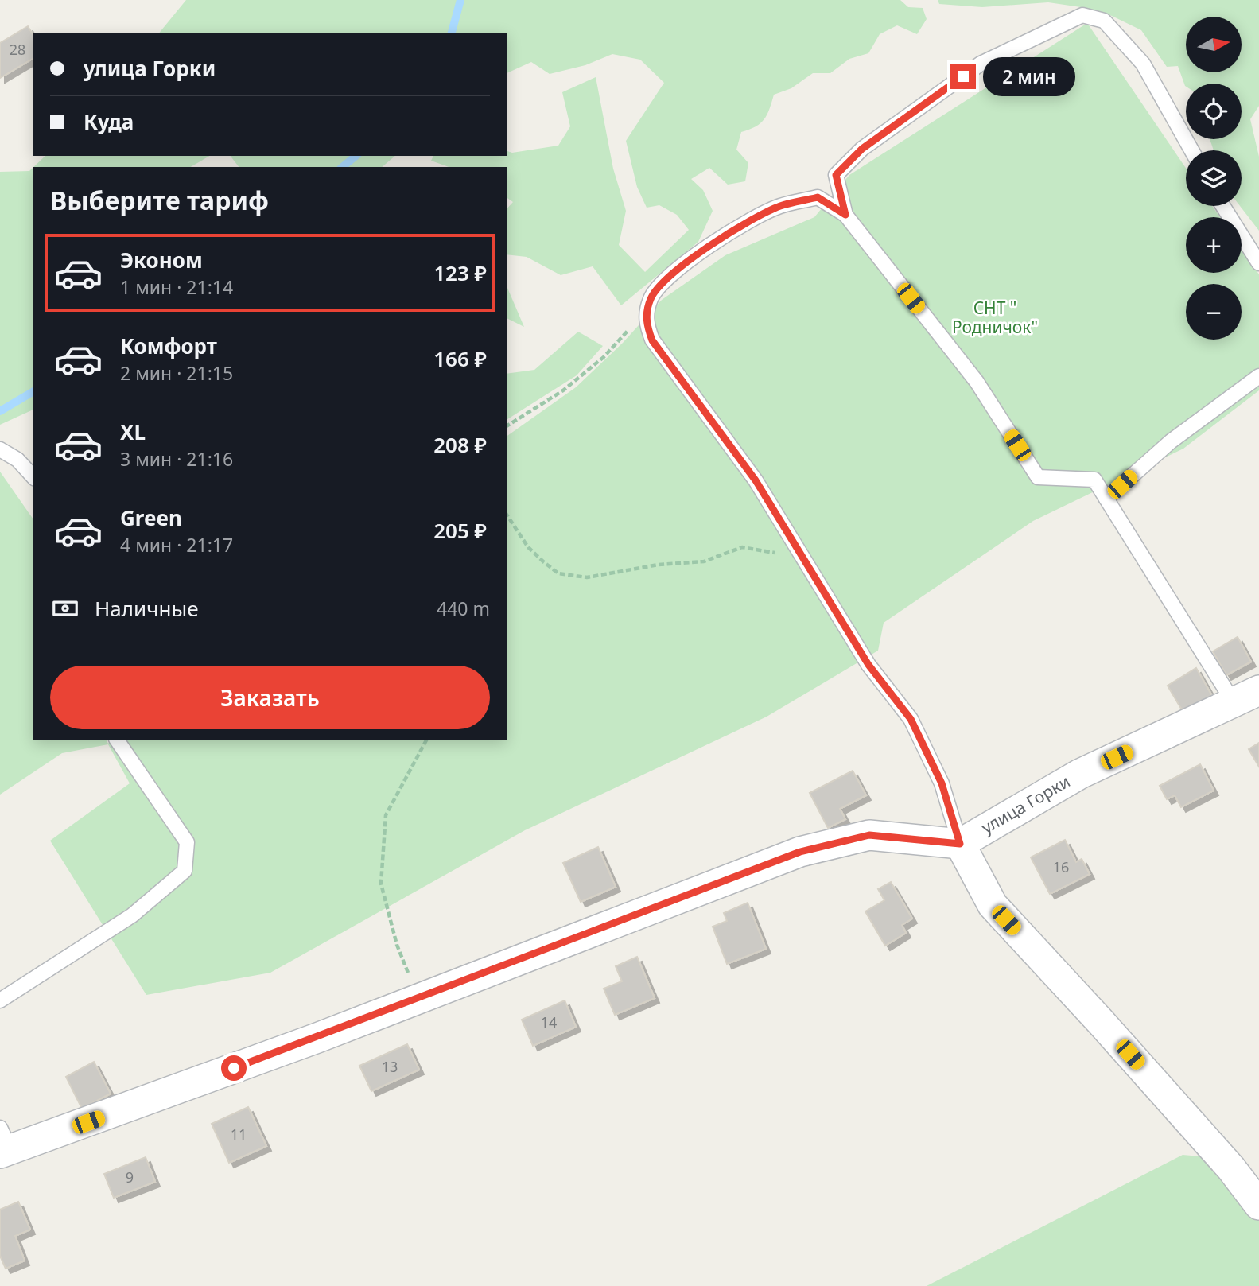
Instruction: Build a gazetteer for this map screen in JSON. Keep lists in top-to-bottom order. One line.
{"streets":{"street":["улица Горки"]},"parks":["СНТ \" Родничок\""],"house_numbers":["28","16","14","13","11","9"],"north":"right","page":{"map_buttons":["+","−"],"banner":["улица Горки","Куда"],"bubble":"2 мин","heading":"Выберите тариф","list":[{"name":"Эконом","note":"1 мин · 21:14","value":"123 ₽"},{"name":"Комфорт","note":"2 мин · 21:15","value":"166 ₽"},{"name":"XL","note":"3 мин · 21:16","value":"208 ₽"},{"name":"Green","note":"4 мин · 21:17","value":"205 ₽"}],"pay":["Наличные","440 m"],"buttons":"Заказать"}}
